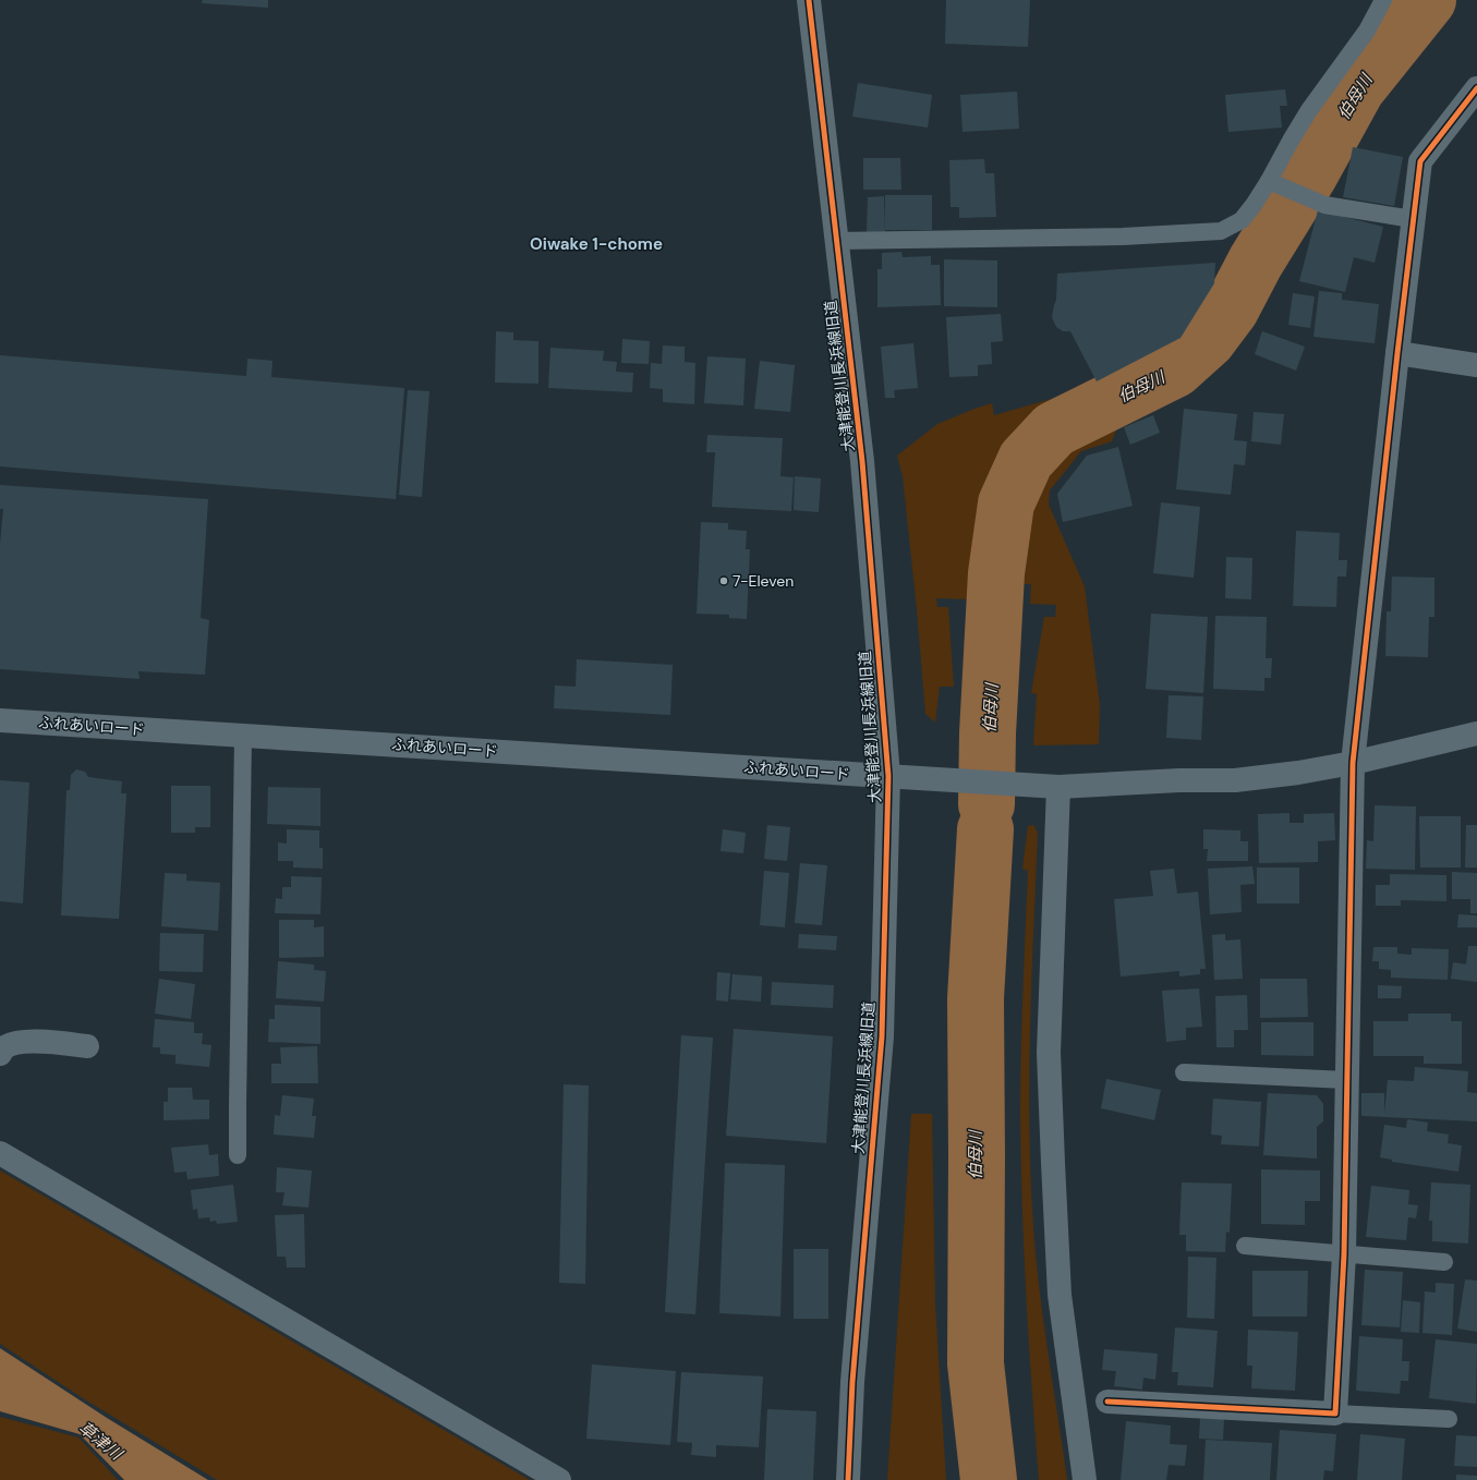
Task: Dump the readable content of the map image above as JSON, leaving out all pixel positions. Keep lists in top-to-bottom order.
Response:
{
  "streets": {
    "street": ["大津能登川長浜線旧道", "ふれあいロード"]
  },
  "crossings": [
    ["大津能登川長浜線旧道", "ふれあいロード"]
  ],
  "districts": ["Oiwake 1-chome"],
  "water": ["伯母川", "草津川"],
  "places": ["7-Eleven"]
}
